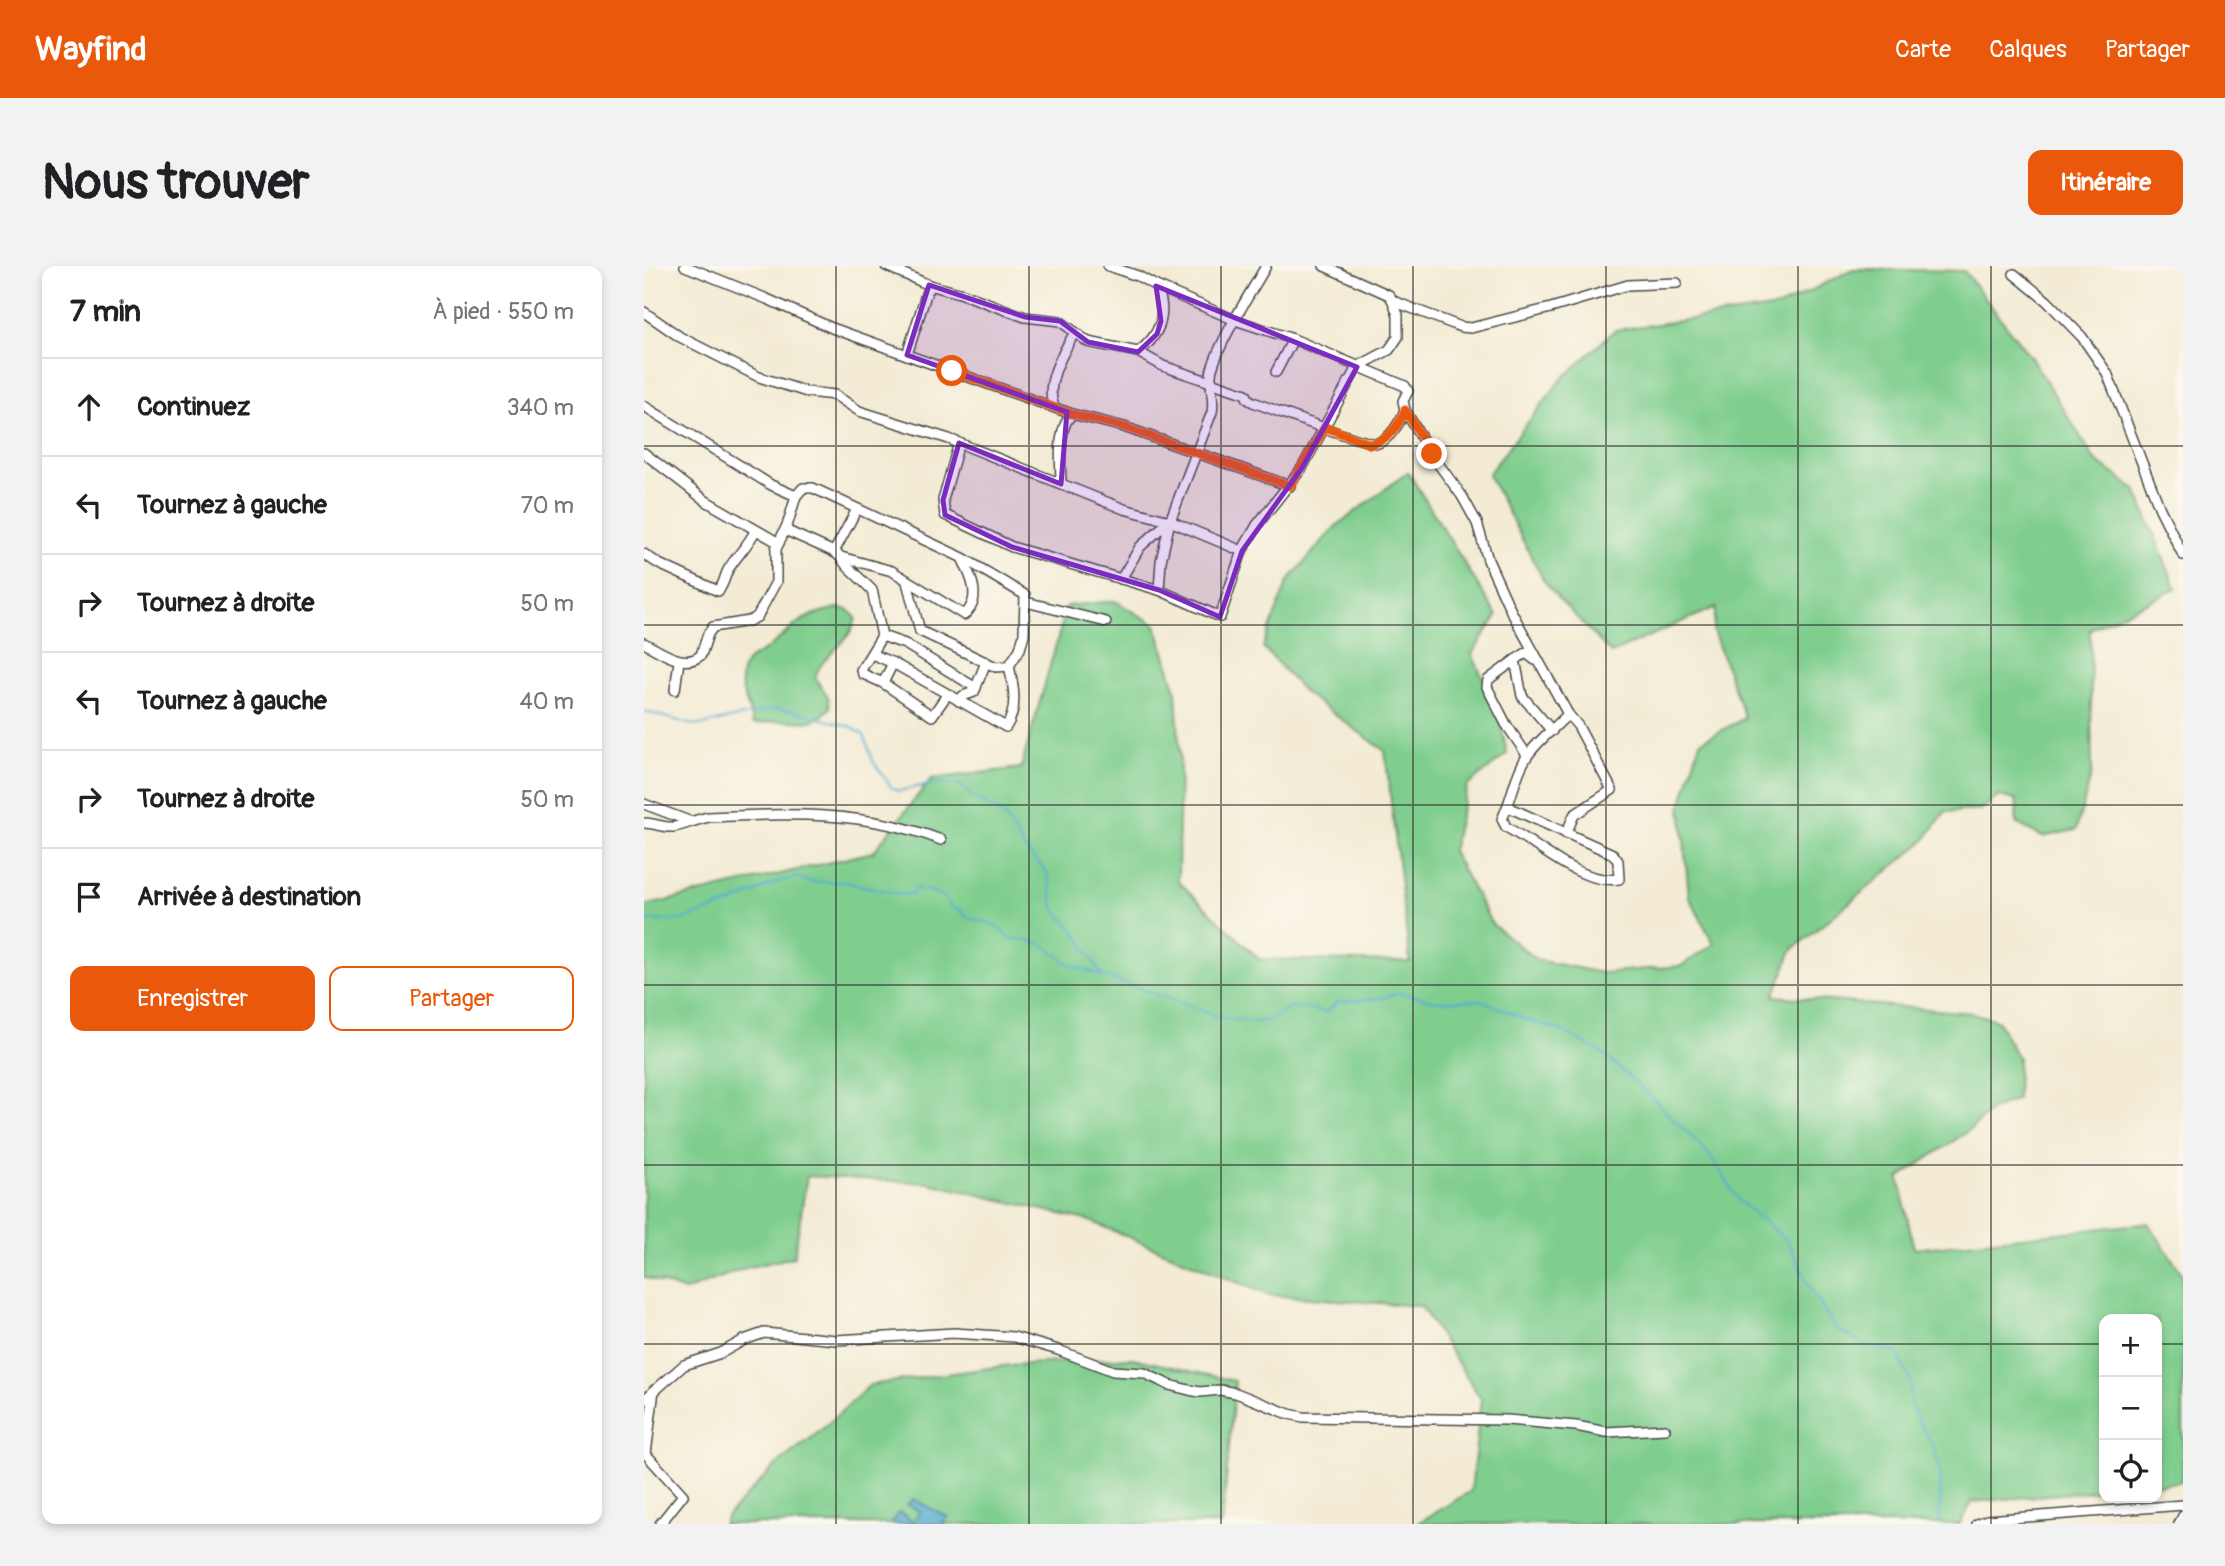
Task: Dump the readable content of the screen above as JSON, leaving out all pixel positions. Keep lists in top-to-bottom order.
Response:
{
  "page": {
    "header": "Wayfind",
    "nav": ["Carte", "Calques", "Partager"],
    "buttons": [
      "Itinéraire",
      ["Enregistrer", "Partager"]
    ],
    "title": "Nous trouver",
    "heading": ["7 min", "À pied · 550 m"],
    "list": [
      ["Continuez", "340 m"],
      ["Tournez à gauche", "70 m"],
      ["Tournez à droite", "50 m"],
      ["Tournez à gauche", "40 m"],
      ["Tournez à droite", "50 m"],
      "Arrivée à destination"
    ],
    "map_buttons": ["+", "−"]
  }
}
